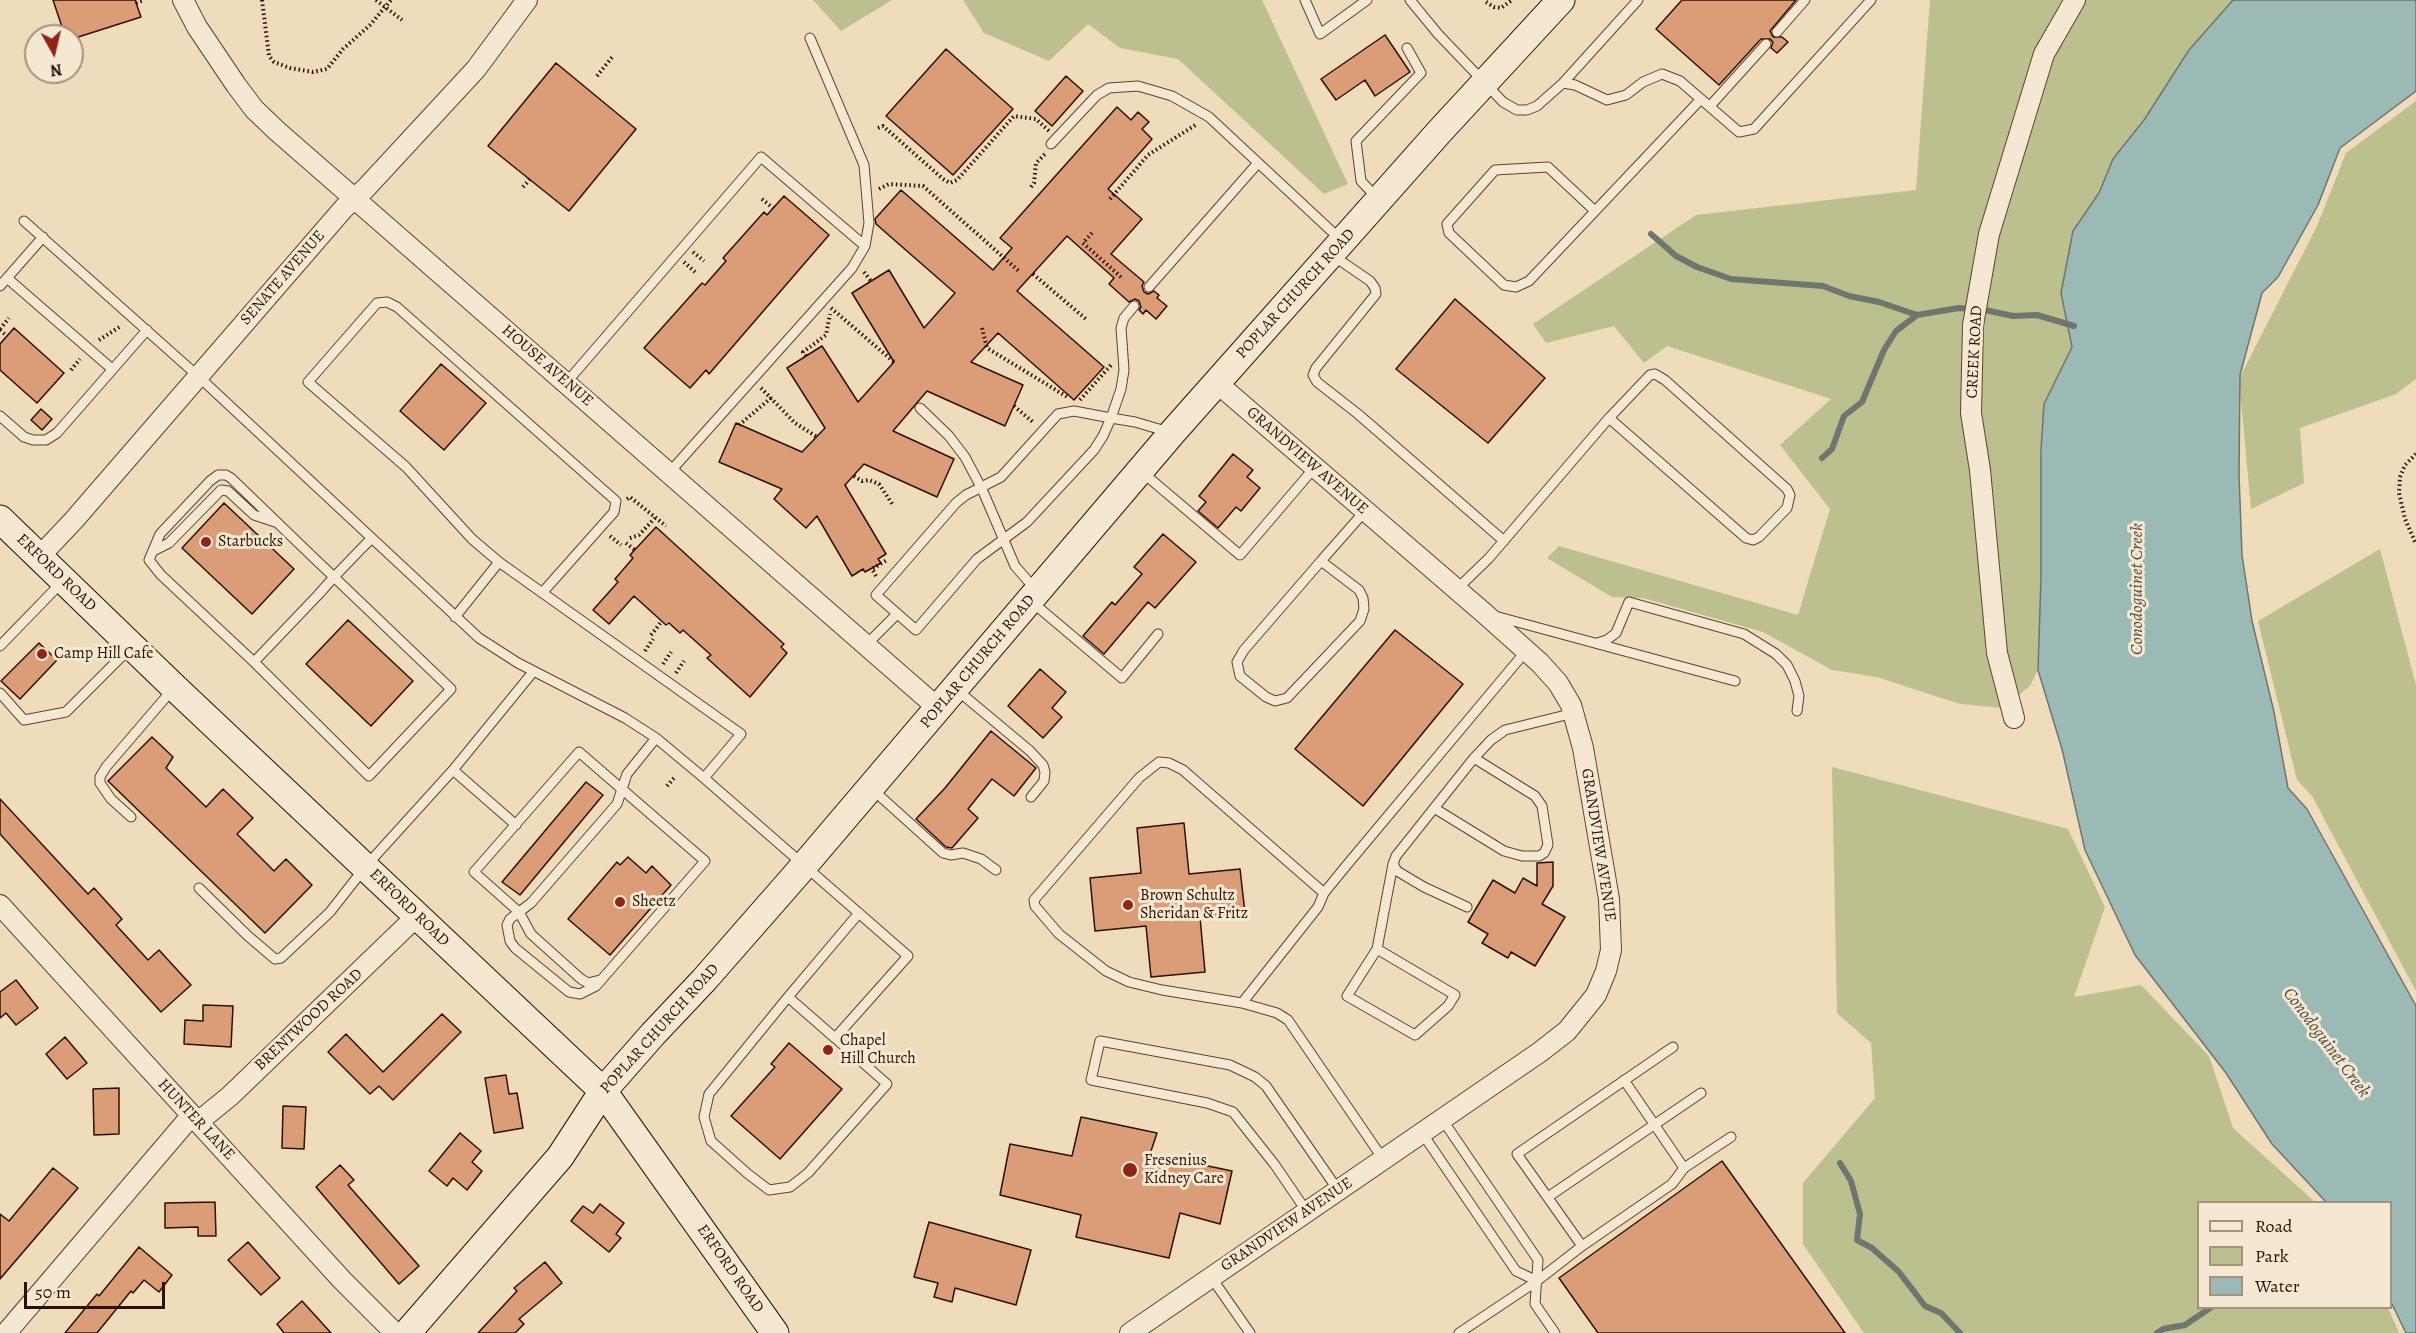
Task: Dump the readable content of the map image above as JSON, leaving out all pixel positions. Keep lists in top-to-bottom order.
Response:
{
  "streets": {
    "street": [
      "SENATE AVENUE",
      "POPLAR CHURCH ROAD",
      "CREEK ROAD",
      "HOUSE AVENUE",
      "GRANDVIEW AVENUE",
      "ERFORD ROAD",
      "BRENTWOOD ROAD",
      "HUNTER LANE"
    ]
  },
  "crossings": [
    ["SENATE AVENUE", "HOUSE AVENUE"],
    ["SENATE AVENUE", "ERFORD ROAD"],
    ["POPLAR CHURCH ROAD", "HOUSE AVENUE"],
    ["POPLAR CHURCH ROAD", "GRANDVIEW AVENUE"],
    ["POPLAR CHURCH ROAD", "ERFORD ROAD"],
    ["ERFORD ROAD", "BRENTWOOD ROAD"],
    ["BRENTWOOD ROAD", "HUNTER LANE"]
  ],
  "water": ["Conodoguinet Creek"],
  "places": [
    "Starbucks",
    "Camp Hill Cafe",
    "Sheetz",
    "Brown Schultz Sheridan & Fritz",
    "Chapel Hill Church",
    "Fresenius Kidney Care"
  ],
  "legend": ["Road", "Park", "Water"],
  "scale_bar": "50 m",
  "north": "bottom"
}
